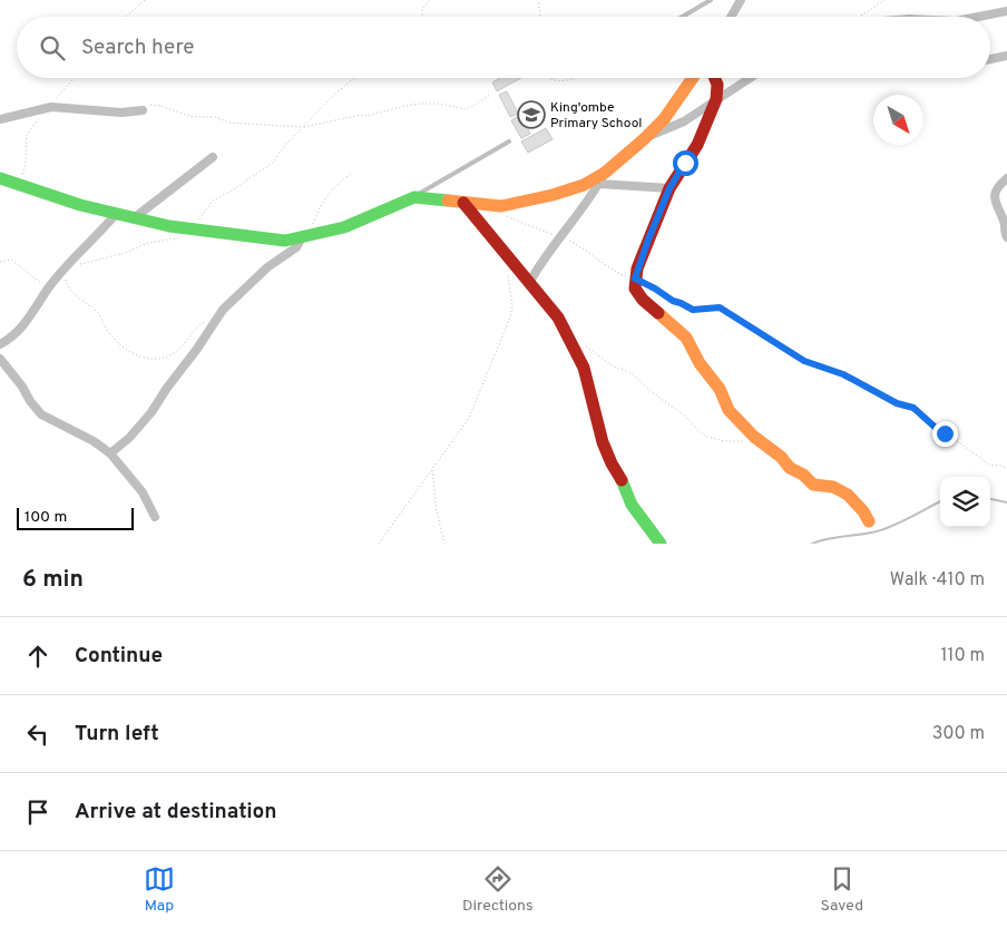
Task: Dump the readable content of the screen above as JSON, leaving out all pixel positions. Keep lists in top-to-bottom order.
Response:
{
  "places": {
    "school or university": ["King'ombe Primary School"]
  },
  "scale_bar": "100 m",
  "north": "bottom right",
  "page": {
    "search": "Search here",
    "scale": "100 m",
    "heading": ["6 min", "Walk · 410 m"],
    "list": [
      ["Continue", "110 m"],
      ["Turn left", "300 m"],
      "Arrive at destination"
    ],
    "nav": ["Map", "Directions", "Saved"]
  }
}
